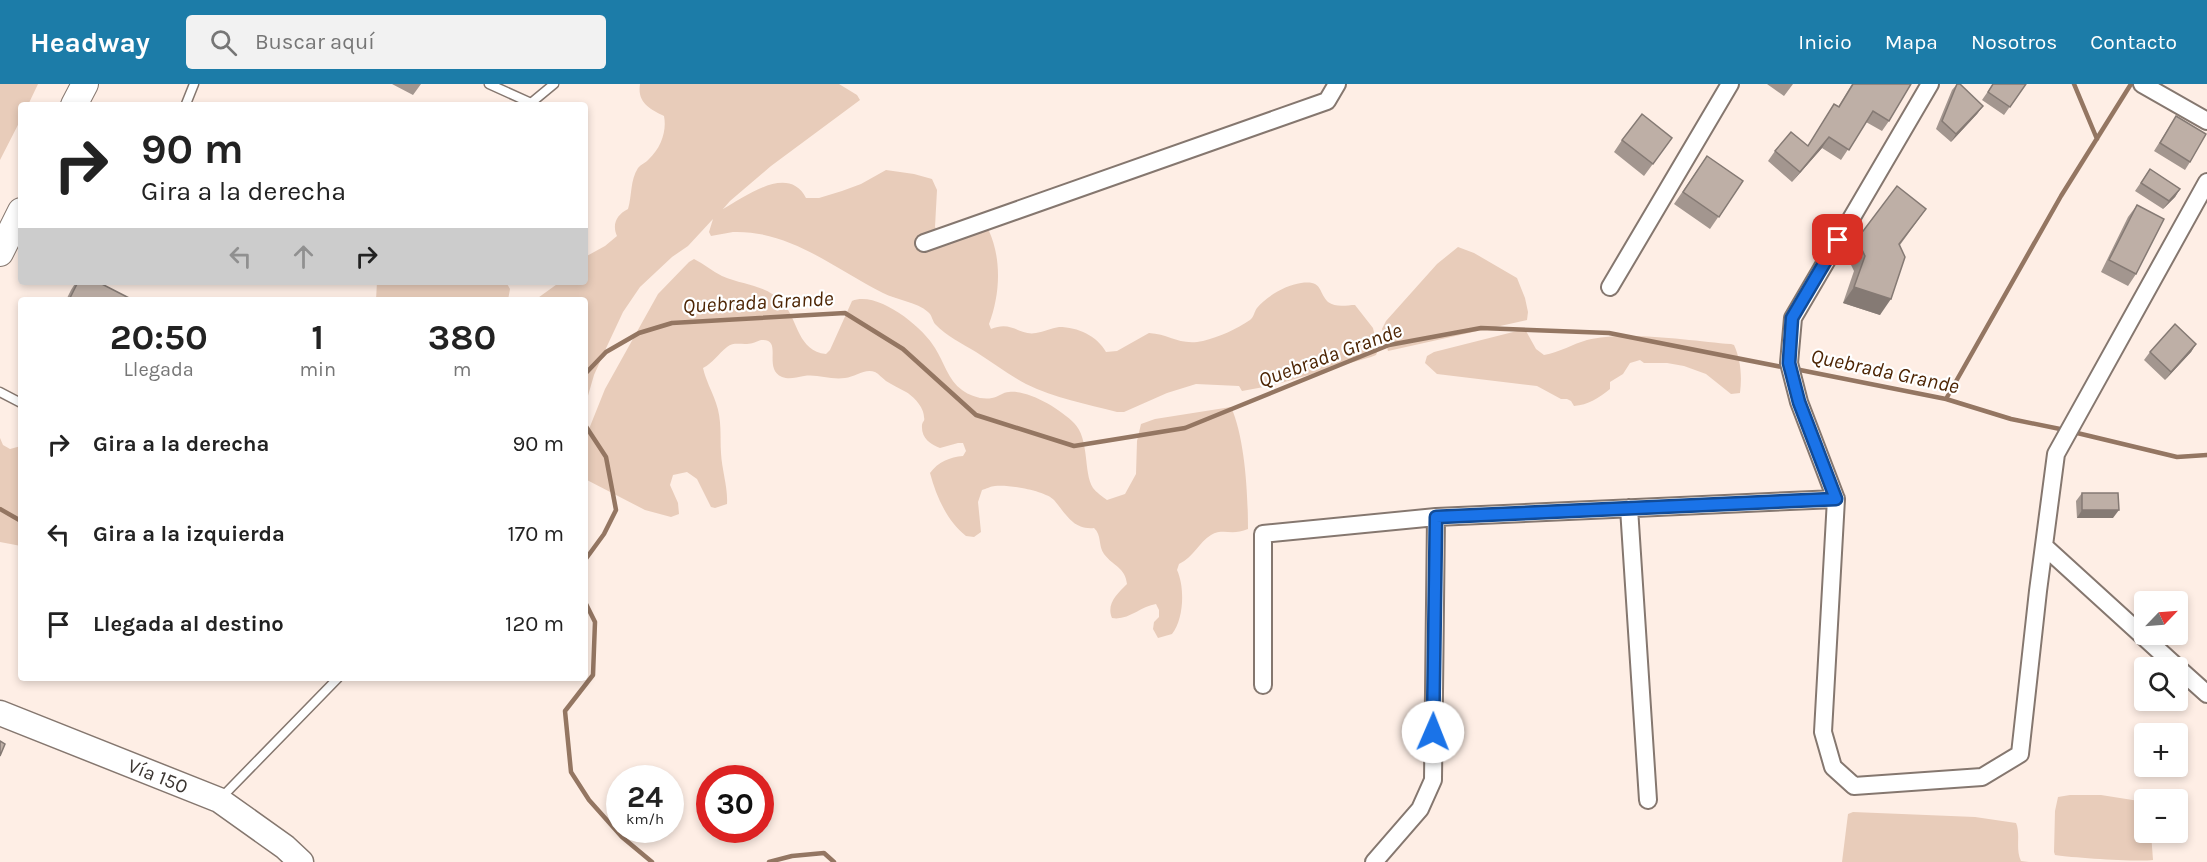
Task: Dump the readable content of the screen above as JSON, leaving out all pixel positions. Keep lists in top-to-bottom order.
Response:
{
  "streets": {
    "main road": ["Vía 150"]
  },
  "water": ["Quebrada Grande"],
  "north": "top right",
  "page": {
    "header": "Headway",
    "search": "Buscar aquí",
    "nav": [
      "Inicio",
      "Mapa",
      "Nosotros",
      "Contacto"
    ],
    "turn": ["90 m", "Gira a la derecha"],
    "eta": [
      "20:50",
      "Llegada",
      "1",
      "min",
      "380",
      "m"
    ],
    "list": [
      {
        "name": "Gira a la derecha",
        "value": "90 m"
      },
      {
        "name": "Gira a la izquierda",
        "value": "170 m"
      },
      {
        "name": "Llegada al destino",
        "value": "120 m"
      }
    ],
    "map_buttons": ["+", "−"],
    "speed": "24 km/h",
    "limit": "30"
  }
}
